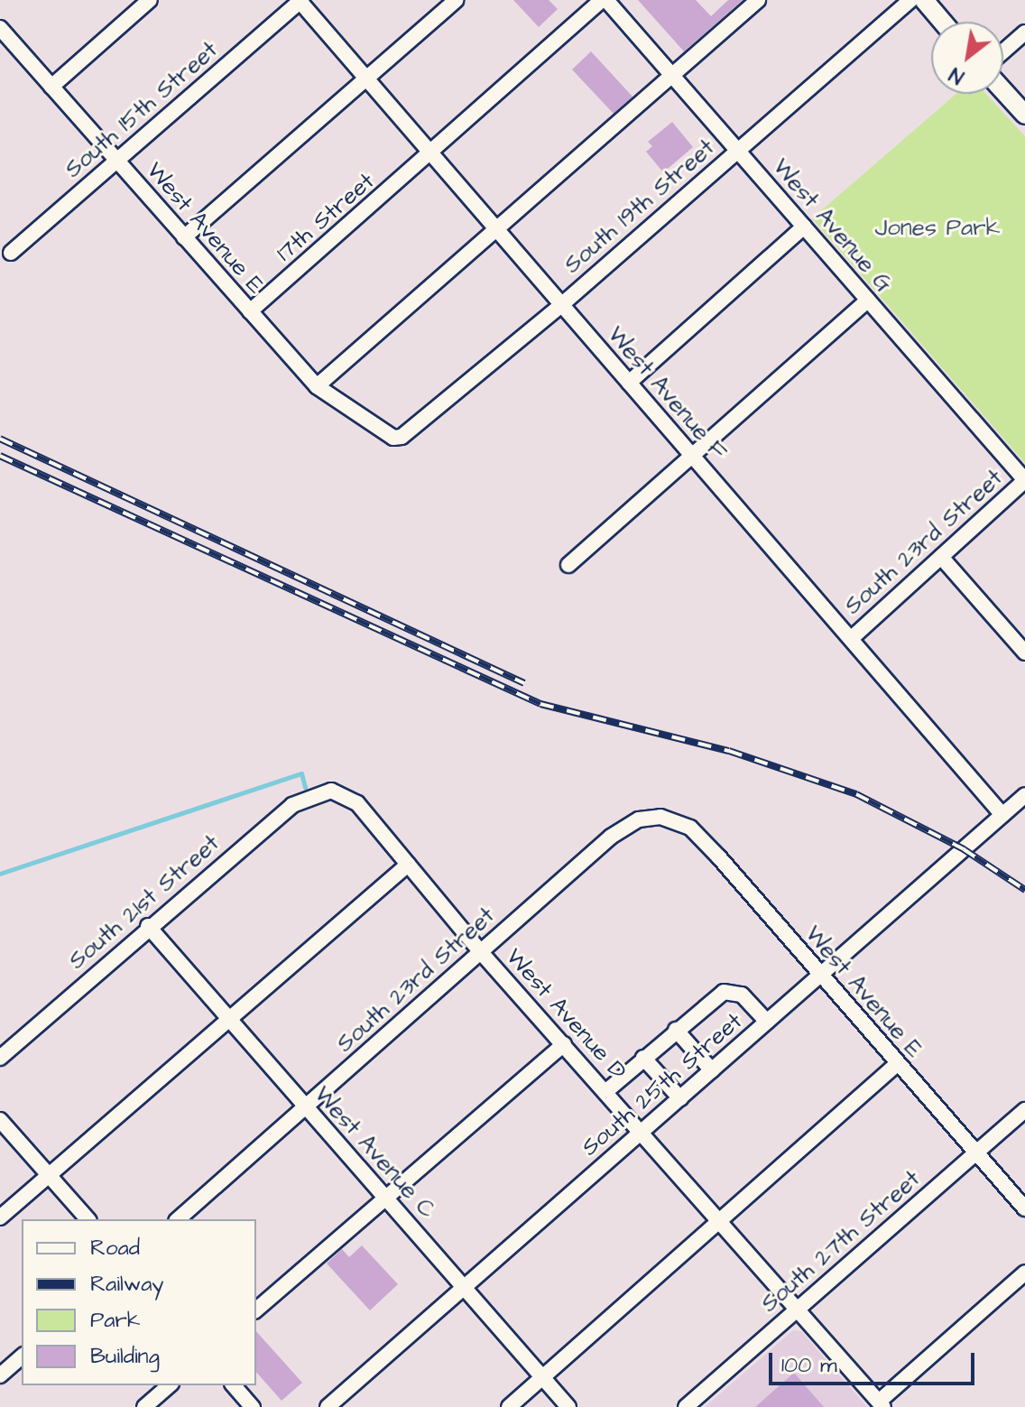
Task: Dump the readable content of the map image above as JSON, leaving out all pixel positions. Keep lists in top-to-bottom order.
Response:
{
  "streets": {
    "street": [
      "South 15th Street",
      "South 19th Street",
      "17th Street",
      "West Avenue G",
      "West Avenue E",
      "West Avenue F",
      "South 23rd Street",
      "South 21st Street",
      "West Avenue D",
      "South 25th Street",
      "West Avenue C",
      "South 27th Street"
    ]
  },
  "crossings": [
    ["South 15th Street", "West Avenue E"],
    ["South 15th Street", "West Avenue F"],
    ["South 19th Street", "West Avenue G"],
    ["South 19th Street", "West Avenue E"],
    ["South 19th Street", "West Avenue F"],
    ["17th Street", "West Avenue G"],
    ["17th Street", "West Avenue E"],
    ["17th Street", "West Avenue F"],
    ["West Avenue G", "South 23rd Street"],
    ["West Avenue E", "South 23rd Street"],
    ["West Avenue E", "South 25th Street"],
    ["West Avenue E", "South 27th Street"],
    ["West Avenue F", "South 23rd Street"],
    ["West Avenue F", "South 25th Street"],
    ["South 23rd Street", "West Avenue D"],
    ["South 23rd Street", "West Avenue C"],
    ["South 21st Street", "West Avenue D"],
    ["South 21st Street", "West Avenue C"],
    ["West Avenue D", "South 25th Street"],
    ["West Avenue D", "South 27th Street"],
    ["South 25th Street", "West Avenue C"]
  ],
  "parks": ["Jones Park"],
  "legend": [
    "Road",
    "Railway",
    "Park",
    "Building"
  ],
  "scale_bar": "100 m",
  "north": "bottom left"
}
